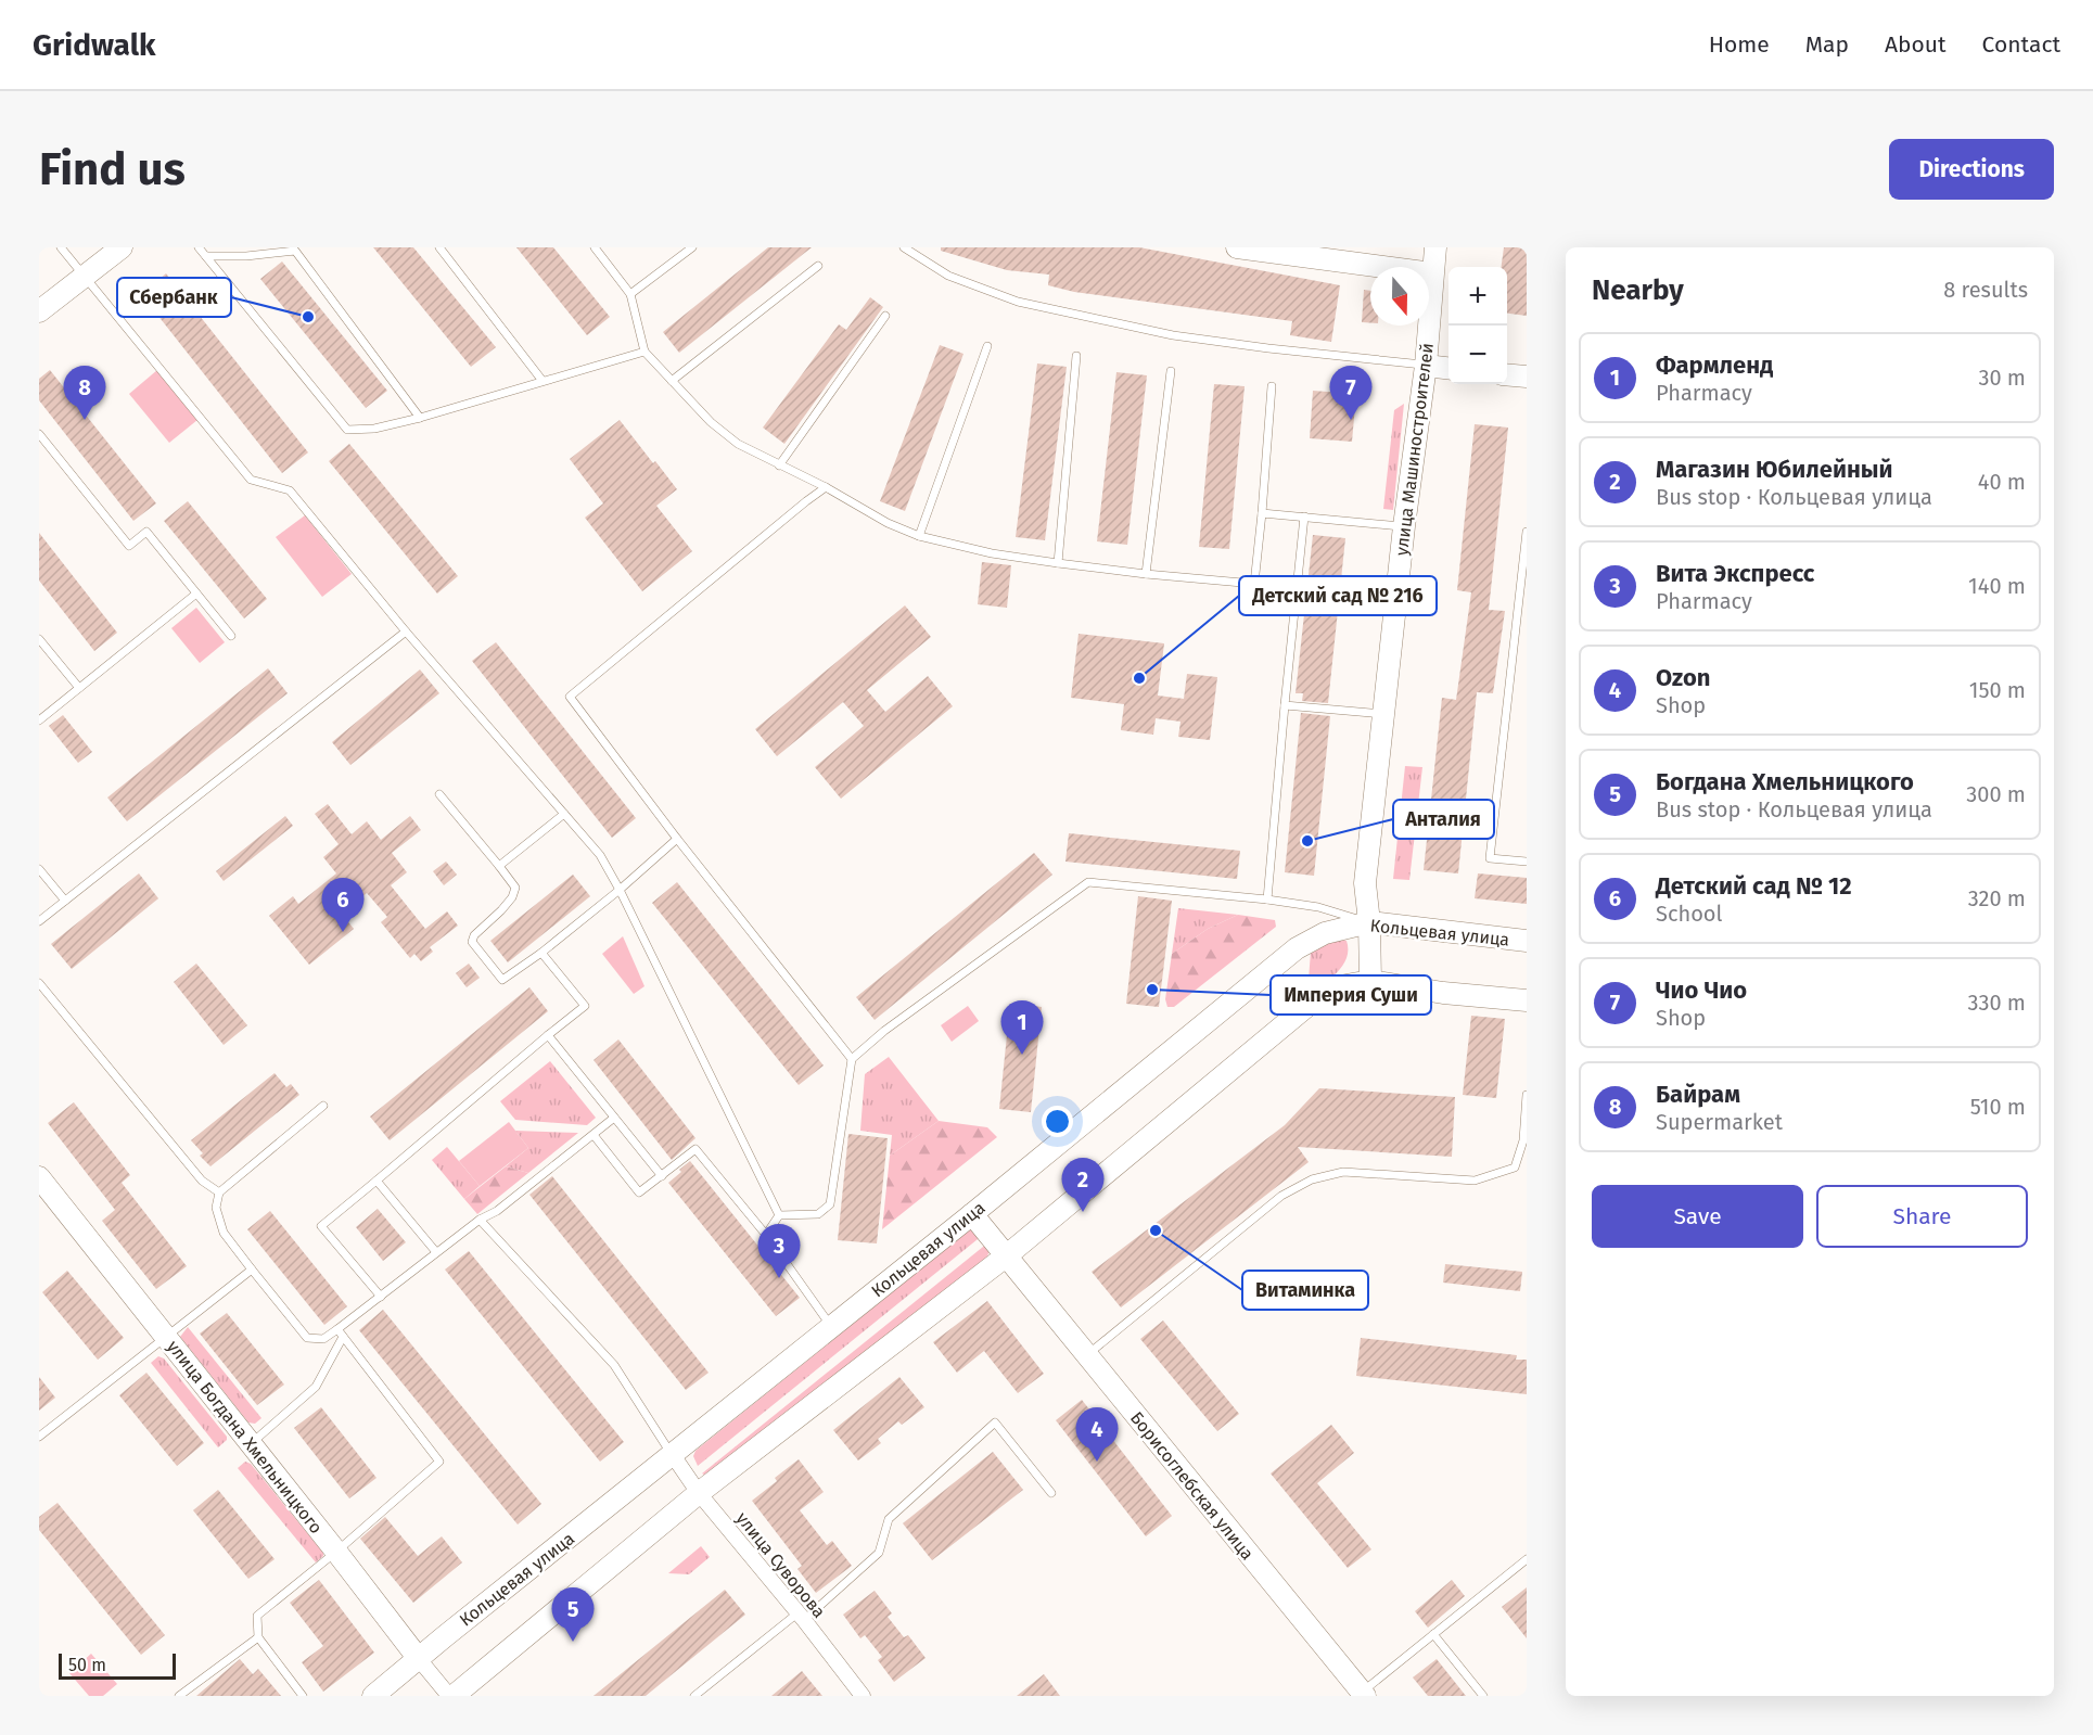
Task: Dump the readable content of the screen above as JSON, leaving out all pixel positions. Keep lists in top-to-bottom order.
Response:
{
  "streets": {
    "main road": [
      "улица Машиностроителей",
      "Кольцевая улица",
      "улица Богдана Хмельницкого",
      "Борисоглебская улица"
    ],
    "street": ["улица Суворова"]
  },
  "crossings": [
    ["улица Машиностроителей", "Кольцевая улица"],
    ["Кольцевая улица", "улица Богдана Хмельницкого"],
    ["Кольцевая улица", "Борисоглебская улица"],
    ["Кольцевая улица", "улица Суворова"]
  ],
  "places": [
    "Сбербанк",
    "Детский сад № 216",
    "Анталия",
    "Империя Суши",
    "Витаминка"
  ],
  "scale_bar": "50 m",
  "north": "bottom",
  "page": {
    "header": "Gridwalk",
    "nav": [
      "Home",
      "Map",
      "About",
      "Contact"
    ],
    "buttons": [
      "Directions",
      ["Save", "Share"]
    ],
    "title": "Find us",
    "heading": ["Nearby", "8 results"],
    "map_buttons": ["+", "−"],
    "list": [
      {
        "mark": "1",
        "name": "Фармленд",
        "note": "Pharmacy",
        "value": "30 m"
      },
      {
        "mark": "2",
        "name": "Магазин Юбилейный",
        "note": "Bus stop · Кольцевая улица",
        "value": "40 m"
      },
      {
        "mark": "3",
        "name": "Вита Экспресс",
        "note": "Pharmacy",
        "value": "140 m"
      },
      {
        "mark": "4",
        "name": "Ozon",
        "note": "Shop",
        "value": "150 m"
      },
      {
        "mark": "5",
        "name": "Богдана Хмельницкого",
        "note": "Bus stop · Кольцевая улица",
        "value": "300 m"
      },
      {
        "mark": "6",
        "name": "Детский сад № 12",
        "note": "School",
        "value": "320 m"
      },
      {
        "mark": "7",
        "name": "Чио Чио",
        "note": "Shop",
        "value": "330 m"
      },
      {
        "mark": "8",
        "name": "Байрам",
        "note": "Supermarket",
        "value": "510 m"
      }
    ],
    "pins": [
      "7",
      "8",
      "6",
      "1",
      "2",
      "3",
      "4",
      "5"
    ],
    "scale": "50 m"
  }
}
